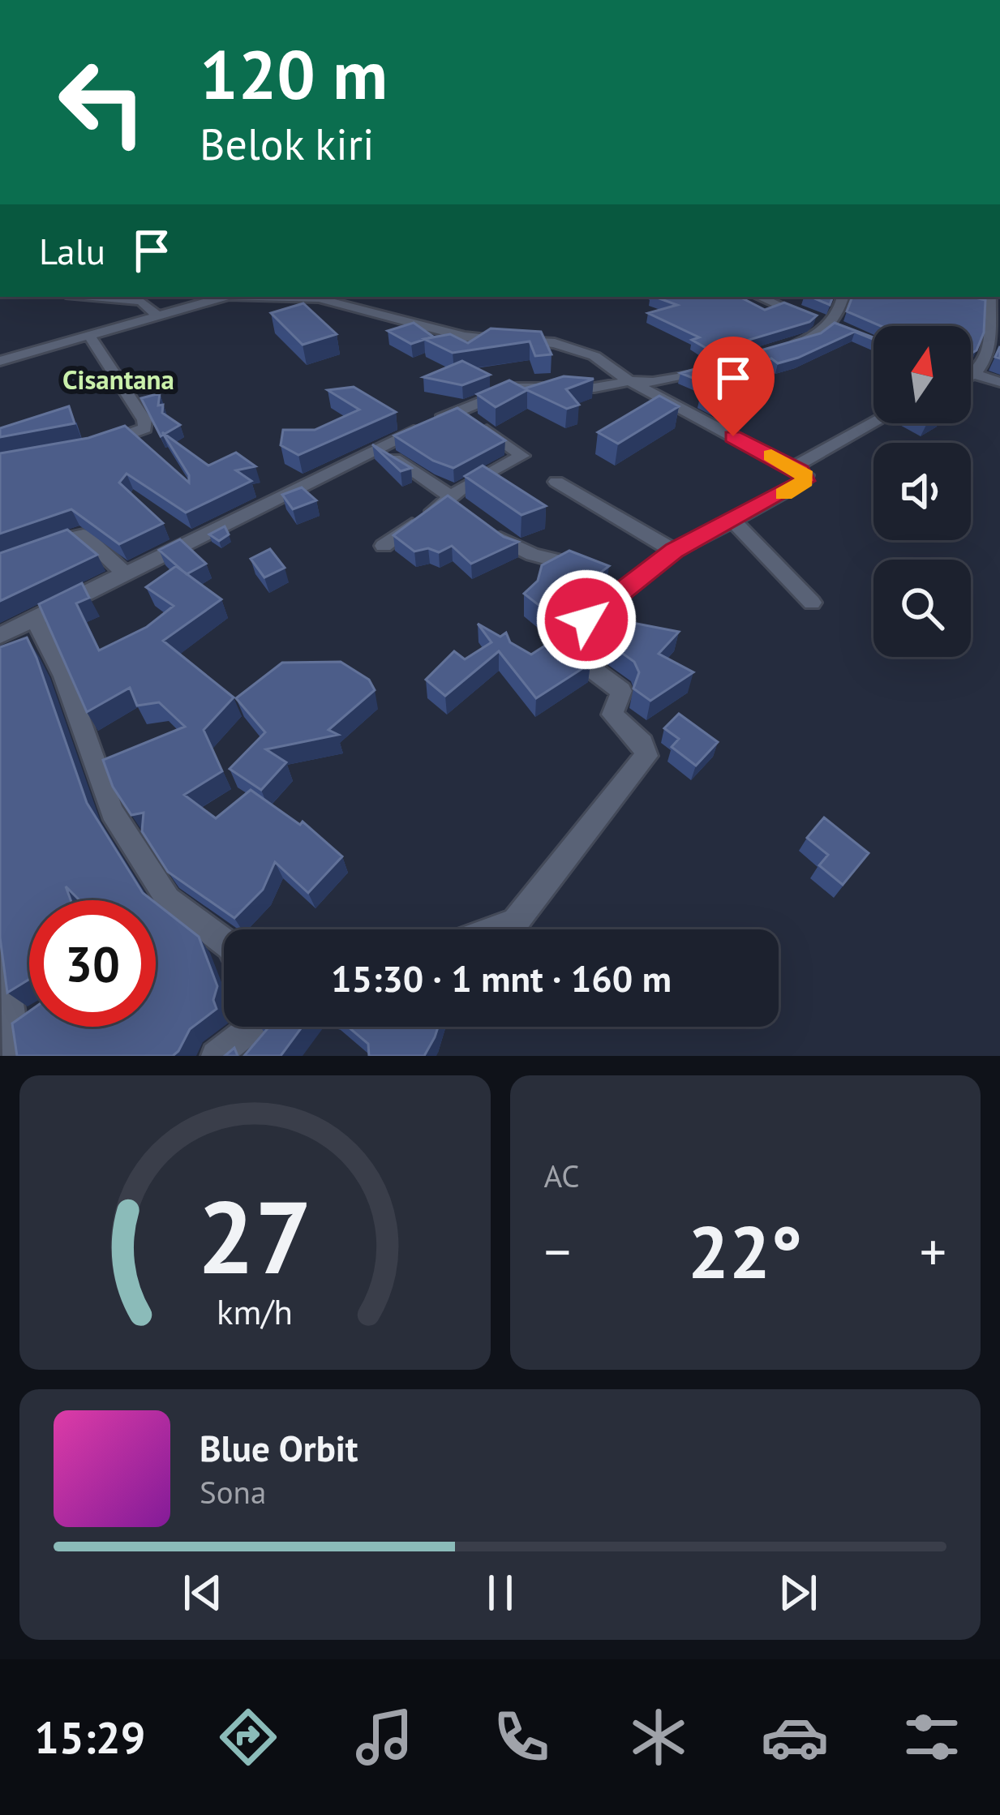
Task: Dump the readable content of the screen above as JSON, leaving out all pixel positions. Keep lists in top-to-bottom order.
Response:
{
  "districts": ["Cisantana"],
  "north": "top",
  "page": {
    "turn": ["120 m", "Belok kiri"],
    "then": "Lalu",
    "limit": "30",
    "trip": "15:30 · 1 mnt · 160 m",
    "tile": "AC",
    "heat": ["−", "22°", "+"],
    "song": ["Blue Orbit", "Sona"],
    "tabs": "15:29",
    "gauge": ["27", "km/h"]
  }
}
